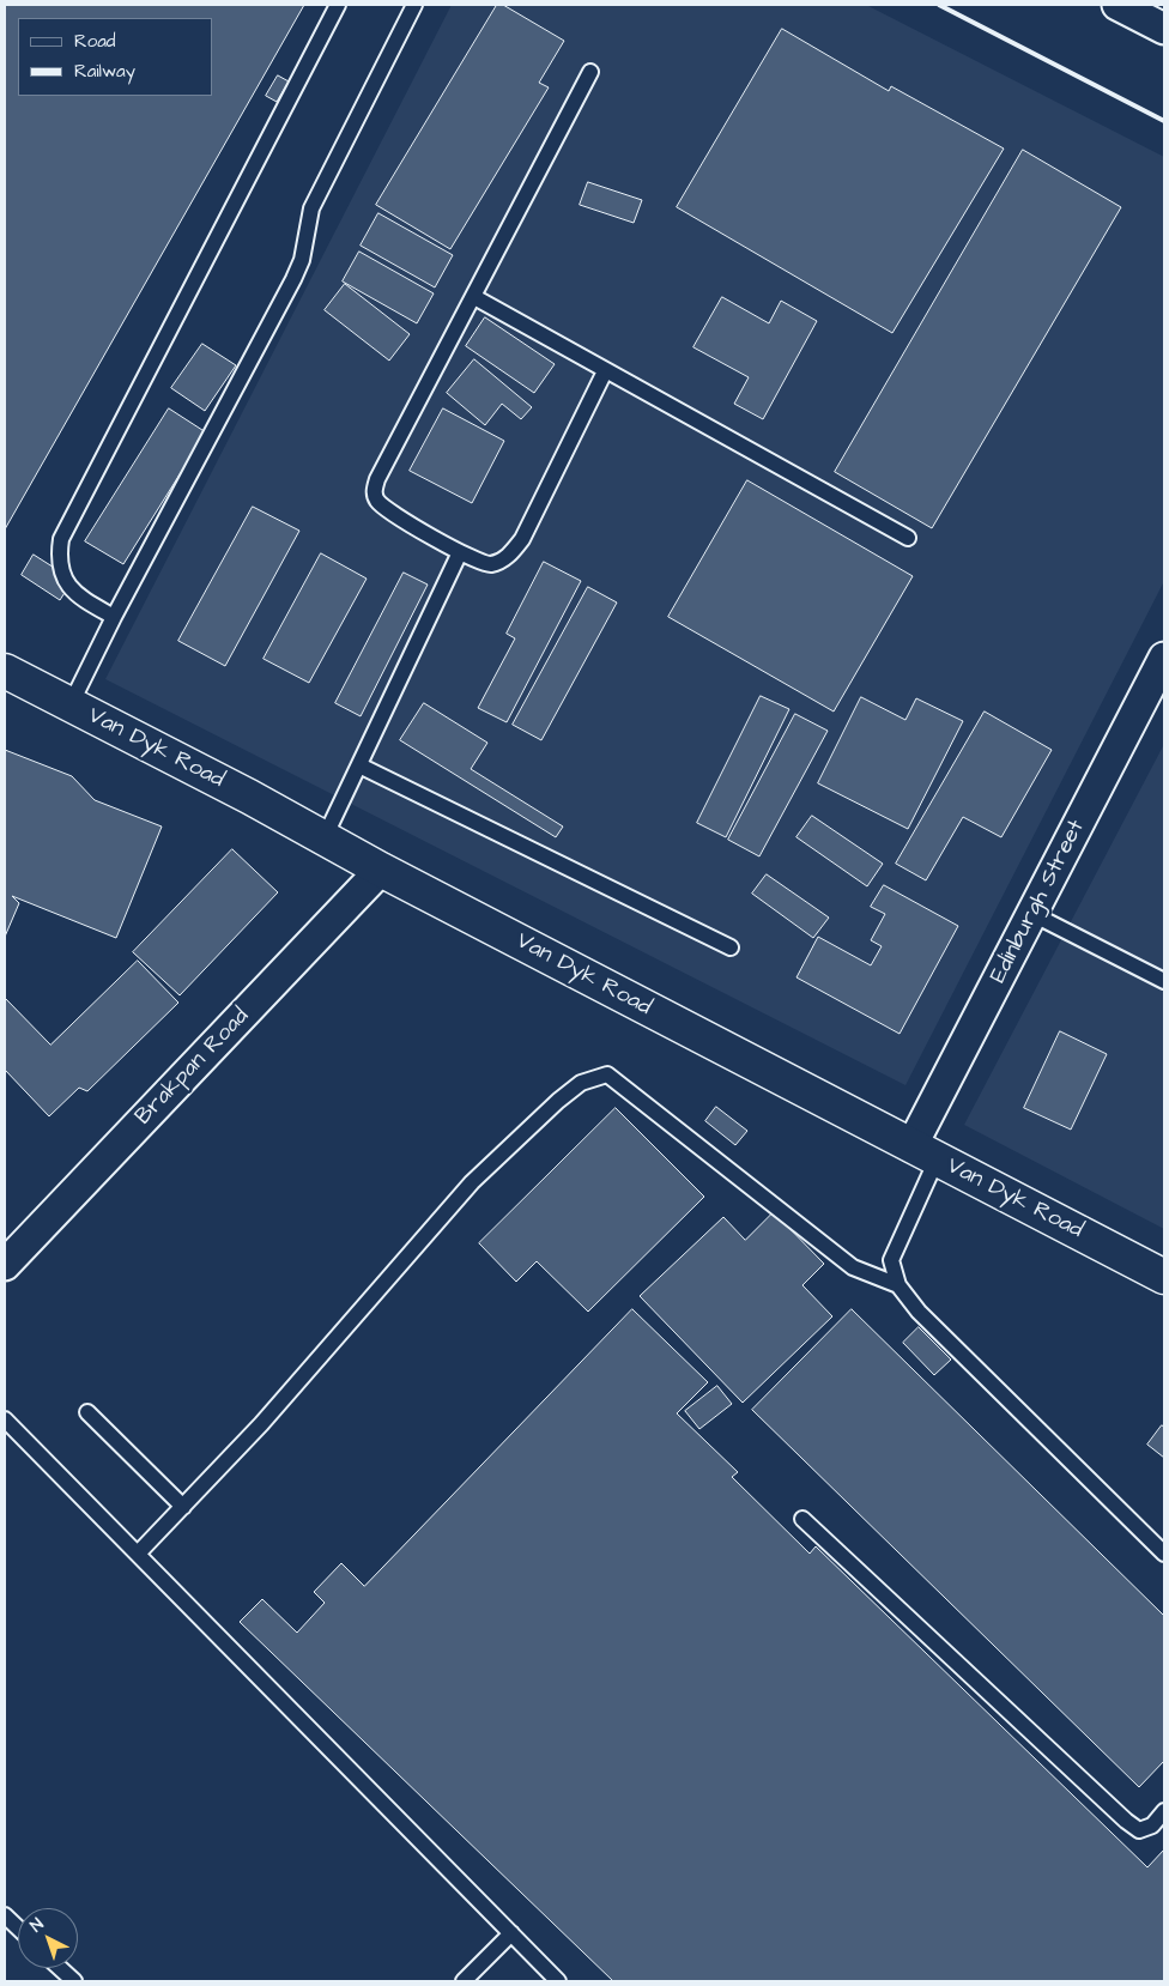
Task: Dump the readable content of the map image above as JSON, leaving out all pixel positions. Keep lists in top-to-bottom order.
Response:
{
  "streets": {
    "main road": ["Van Dyk Road"],
    "street": ["Edinburgh Street", "Brakpan Road"]
  },
  "crossings": [
    ["Van Dyk Road", "Edinburgh Street"],
    ["Van Dyk Road", "Brakpan Road"]
  ],
  "legend": ["Road", "Railway"],
  "north": "top left"
}
